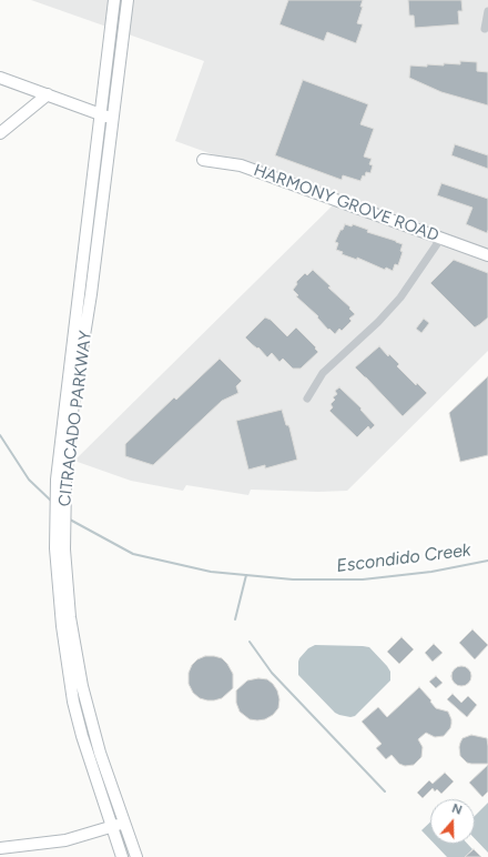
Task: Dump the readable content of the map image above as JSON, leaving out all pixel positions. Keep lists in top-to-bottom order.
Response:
{
  "streets": {
    "main road": ["HARMONY GROVE ROAD", "CITRACADO PARKWAY"]
  },
  "water": ["Escondido Creek"],
  "north": "top"
}
